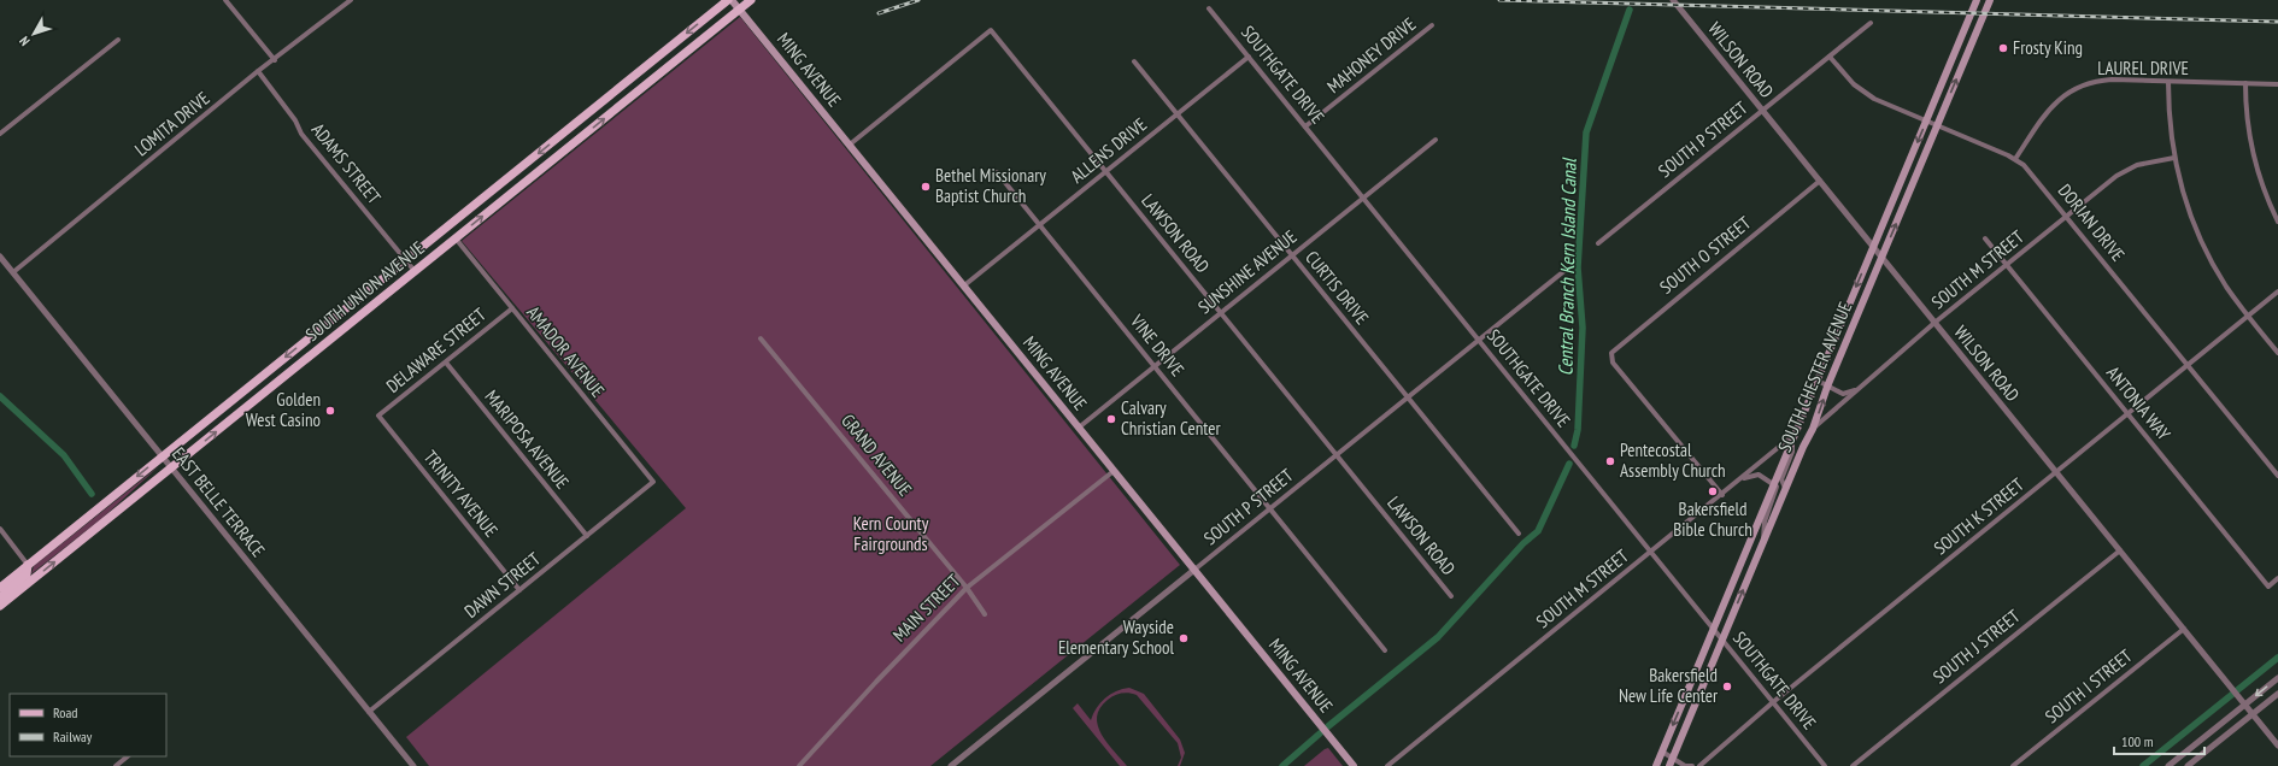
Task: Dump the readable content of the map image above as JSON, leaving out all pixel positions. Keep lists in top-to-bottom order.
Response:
{
  "streets": {
    "main road": ["MING AVENUE", "SOUTH UNION AVENUE", "SOUTH CHESTER AVENUE"],
    "street": [
      "MAHONEY DRIVE",
      "WILSON ROAD",
      "LAUREL DRIVE",
      "SOUTHGATE DRIVE",
      "LOMITA DRIVE",
      "SOUTH P STREET",
      "ALLENS DRIVE",
      "ADAMS STREET",
      "DORIAN DRIVE",
      "LAWSON ROAD",
      "SOUTH O STREET",
      "SOUTH M STREET",
      "SUNSHINE AVENUE",
      "CURTIS DRIVE",
      "VINE DRIVE",
      "DELAWARE STREET",
      "AMADOR AVENUE",
      "ANTONIA WAY",
      "MARIPOSA AVENUE",
      "GRAND AVENUE",
      "TRINITY AVENUE",
      "EAST BELLE TERRACE",
      "SOUTH K STREET",
      "DAWN STREET",
      "MAIN STREET",
      "SOUTH J STREET",
      "SOUTH I STREET"
    ]
  },
  "crossings": [
    ["MAHONEY DRIVE", "SOUTHGATE DRIVE"],
    ["WILSON ROAD", "SOUTH P STREET"],
    ["WILSON ROAD", "SOUTH O STREET"],
    ["WILSON ROAD", "SOUTH M STREET"],
    ["WILSON ROAD", "SOUTH CHESTER AVENUE"],
    ["WILSON ROAD", "SOUTH K STREET"],
    ["WILSON ROAD", "SOUTH J STREET"],
    ["WILSON ROAD", "SOUTH I STREET"],
    ["LAUREL DRIVE", "DORIAN DRIVE"],
    ["MING AVENUE", "SOUTH P STREET"],
    ["MING AVENUE", "ALLENS DRIVE"],
    ["MING AVENUE", "LAWSON ROAD"],
    ["MING AVENUE", "SUNSHINE AVENUE"],
    ["MING AVENUE", "SOUTH UNION AVENUE"],
    ["MING AVENUE", "MAIN STREET"],
    ["SOUTHGATE DRIVE", "SOUTH P STREET"],
    ["SOUTHGATE DRIVE", "ALLENS DRIVE"],
    ["SOUTHGATE DRIVE", "SOUTH M STREET"],
    ["SOUTHGATE DRIVE", "SUNSHINE AVENUE"],
    ["SOUTHGATE DRIVE", "SOUTH CHESTER AVENUE"],
    ["SOUTHGATE DRIVE", "SOUTH K STREET"],
    ["LOMITA DRIVE", "ADAMS STREET"],
    ["LOMITA DRIVE", "EAST BELLE TERRACE"],
    ["SOUTH P STREET", "DORIAN DRIVE"],
    ["SOUTH P STREET", "LAWSON ROAD"],
    ["SOUTH P STREET", "CURTIS DRIVE"],
    ["SOUTH P STREET", "VINE DRIVE"],
    ["ALLENS DRIVE", "LAWSON ROAD"],
    ["ALLENS DRIVE", "CURTIS DRIVE"],
    ["ALLENS DRIVE", "VINE DRIVE"],
    ["ADAMS STREET", "SOUTH UNION AVENUE"],
    ["DORIAN DRIVE", "SOUTH M STREET"],
    ["DORIAN DRIVE", "SOUTH CHESTER AVENUE"],
    ["DORIAN DRIVE", "SOUTH K STREET"],
    ["LAWSON ROAD", "SUNSHINE AVENUE"],
    ["SOUTH O STREET", "SOUTH M STREET"],
    ["SOUTH M STREET", "SOUTH CHESTER AVENUE"],
    ["SOUTH M STREET", "ANTONIA WAY"],
    ["SUNSHINE AVENUE", "CURTIS DRIVE"],
    ["SUNSHINE AVENUE", "VINE DRIVE"],
    ["SOUTH UNION AVENUE", "AMADOR AVENUE"],
    ["SOUTH UNION AVENUE", "EAST BELLE TERRACE"],
    ["DELAWARE STREET", "AMADOR AVENUE"],
    ["DELAWARE STREET", "MARIPOSA AVENUE"],
    ["DELAWARE STREET", "TRINITY AVENUE"],
    ["AMADOR AVENUE", "DAWN STREET"],
    ["ANTONIA WAY", "SOUTH K STREET"],
    ["MARIPOSA AVENUE", "DAWN STREET"],
    ["GRAND AVENUE", "MAIN STREET"],
    ["TRINITY AVENUE", "DAWN STREET"],
    ["EAST BELLE TERRACE", "DAWN STREET"]
  ],
  "water": ["Central Branch Kern Island Canal"],
  "parks": ["Kern County Fairgrounds"],
  "places": [
    "Frosty King",
    "Bethel Missionary Baptist Church",
    "Golden West Casino",
    "Calvary Christian Center",
    "Pentecostal Assembly Church",
    "Bakersfield Bible Church",
    "Wayside Elementary School",
    "Bakersfield New Life Center"
  ],
  "legend": ["Road", "Railway"],
  "scale_bar": "100 m",
  "north": "bottom left"
}
